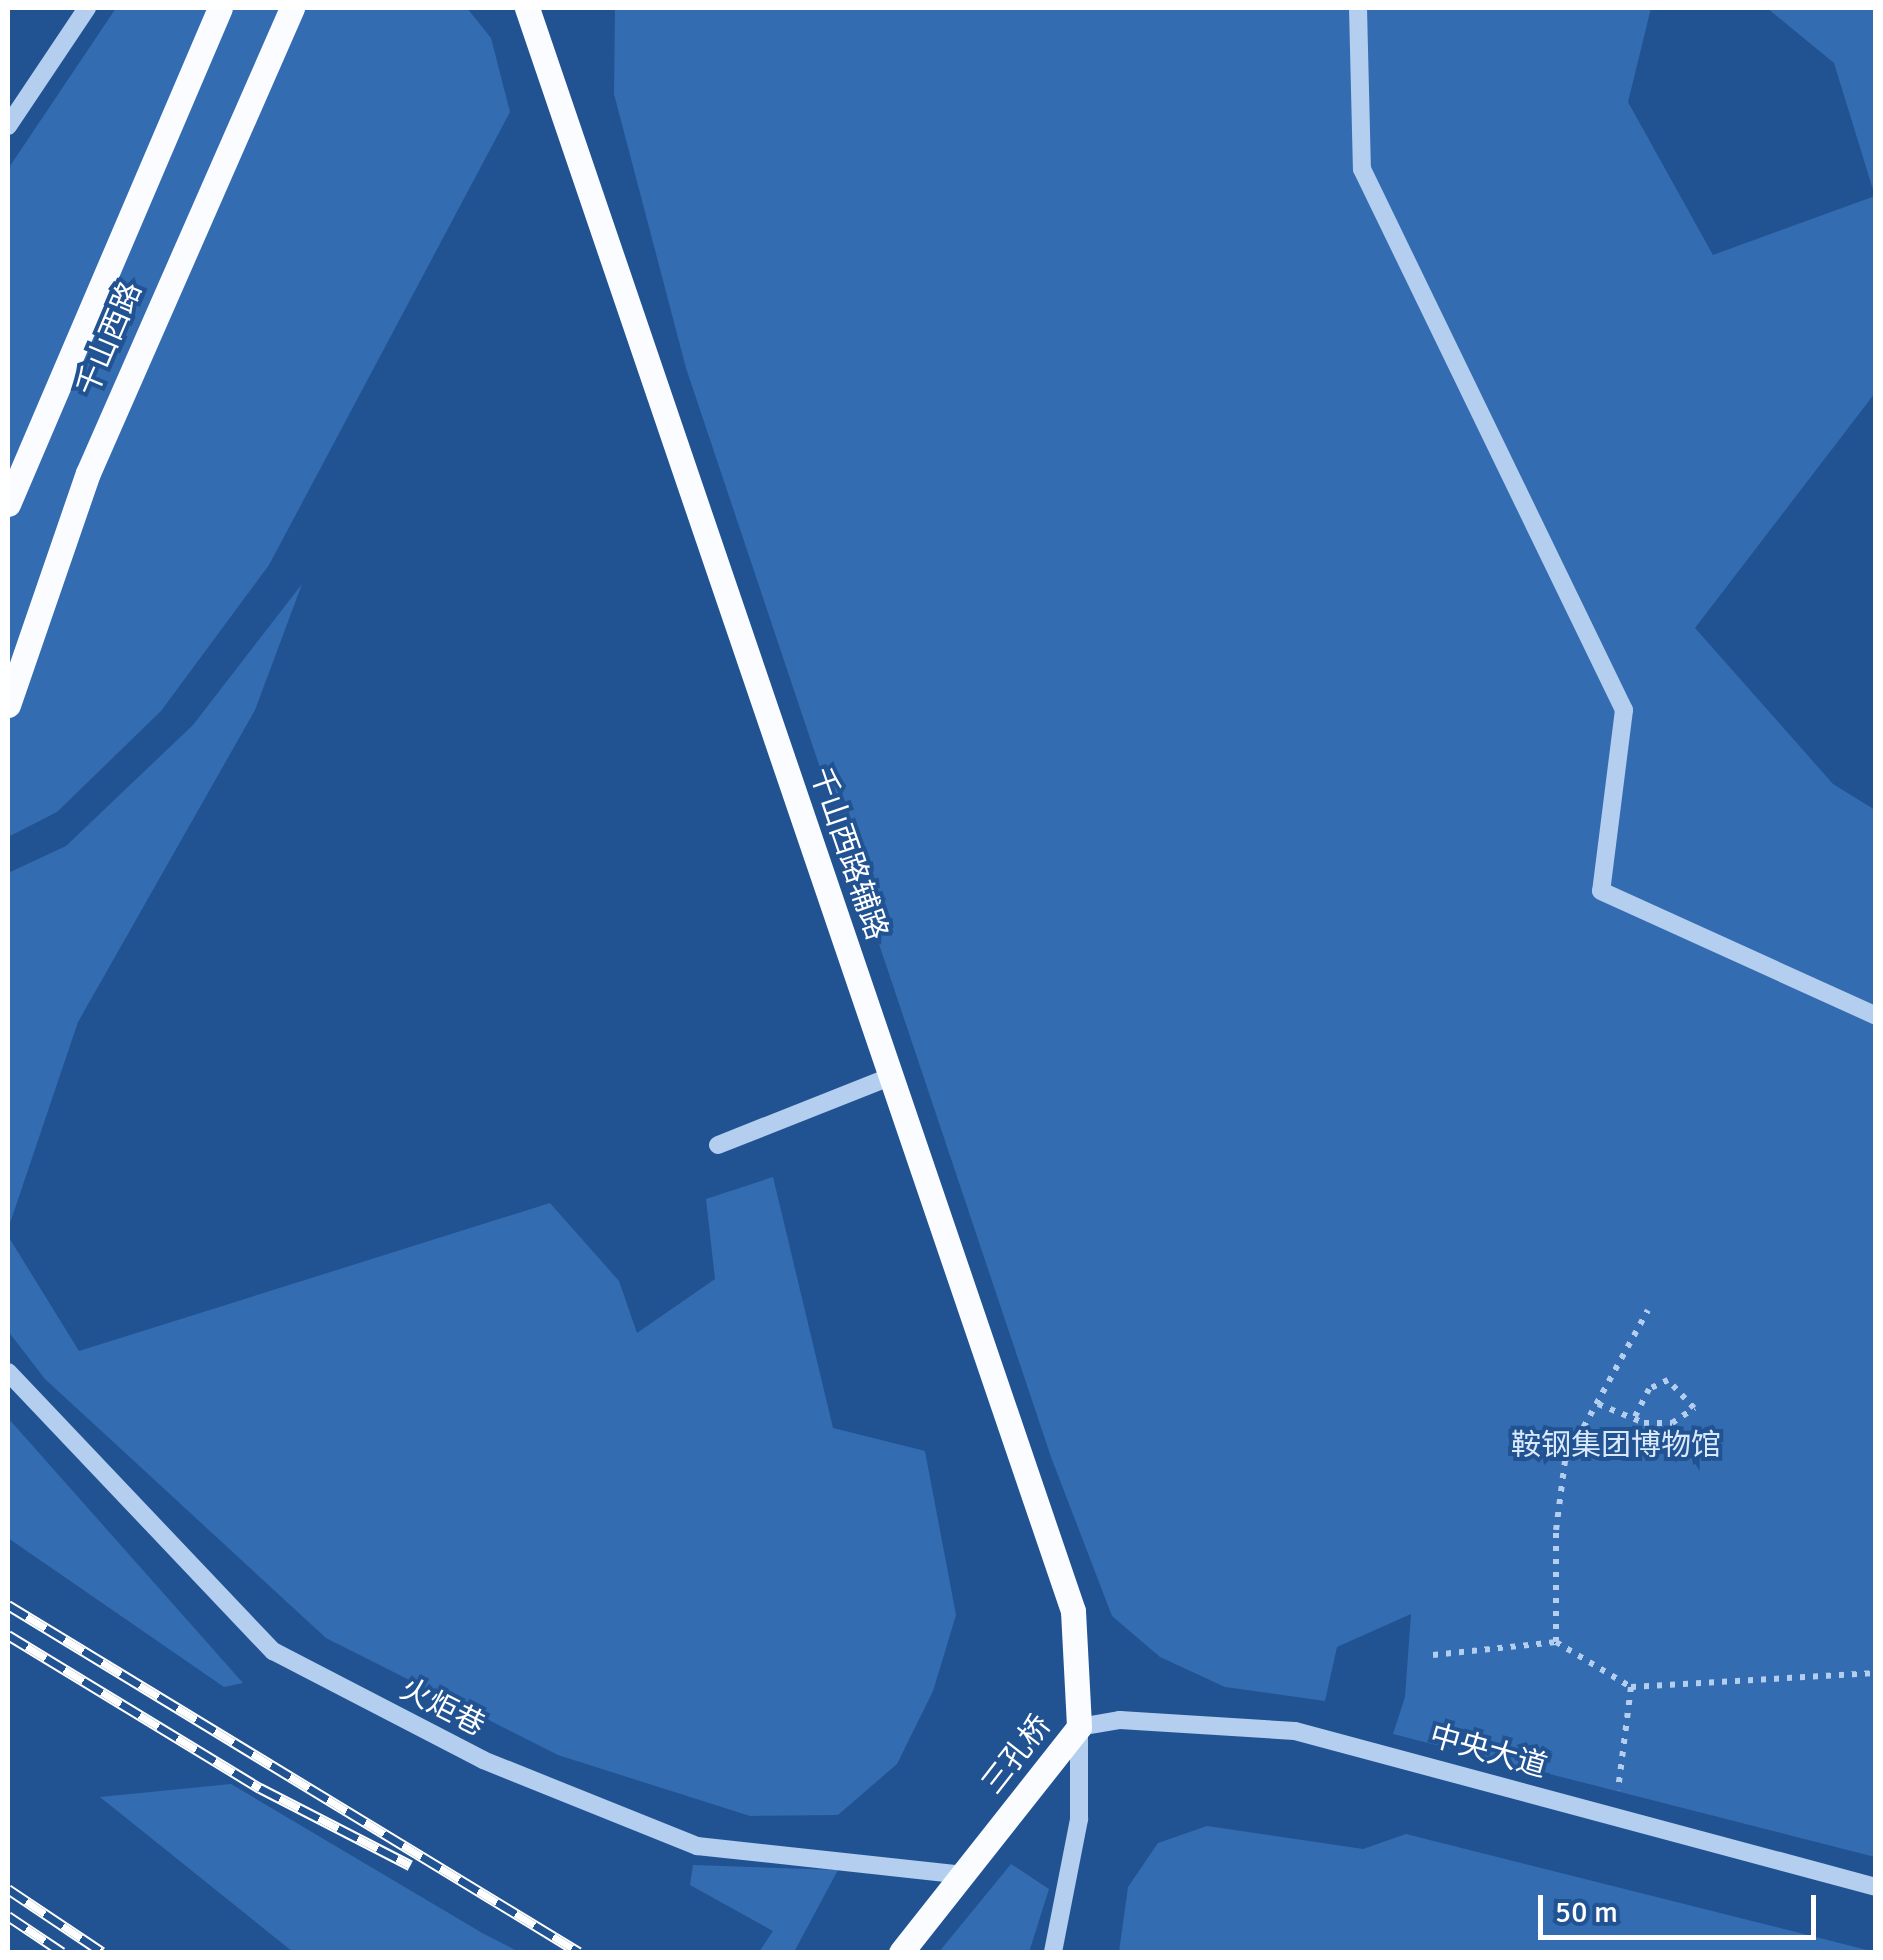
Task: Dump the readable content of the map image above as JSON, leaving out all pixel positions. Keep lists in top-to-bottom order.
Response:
{
  "streets": {
    "main road": ["千山西路", "千山西路辅路", "三孔桥"],
    "street": ["火炬巷", "中央大道"]
  },
  "crossings": [
    ["千山西路辅路", "中央大道"],
    ["千山西路辅路", "三孔桥"],
    ["火炬巷", "三孔桥"],
    ["中央大道", "三孔桥"]
  ],
  "parks": ["鞍钢集团博物馆"],
  "scale_bar": "50 m"
}
